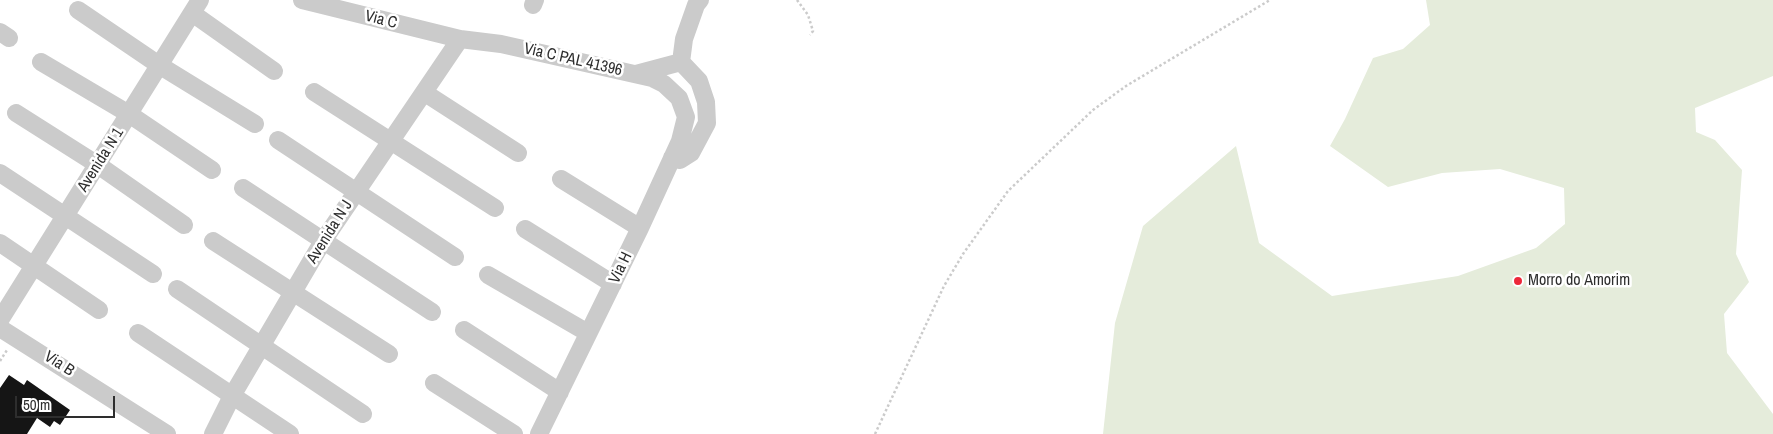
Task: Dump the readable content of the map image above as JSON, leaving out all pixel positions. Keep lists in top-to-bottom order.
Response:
{
  "streets": {
    "street": [
      "Via C",
      "Via C PAL 41396",
      "Avenida N 1",
      "Avenida N J",
      "Via H",
      "Via B"
    ]
  },
  "crossings": [
    ["Via C", "Via C PAL 41396"],
    ["Via C", "Avenida N J"],
    ["Via C PAL 41396", "Avenida N J"],
    ["Via C PAL 41396", "Via H"]
  ],
  "places": ["Morro do Amorim"],
  "scale_bar": "50 m"
}
